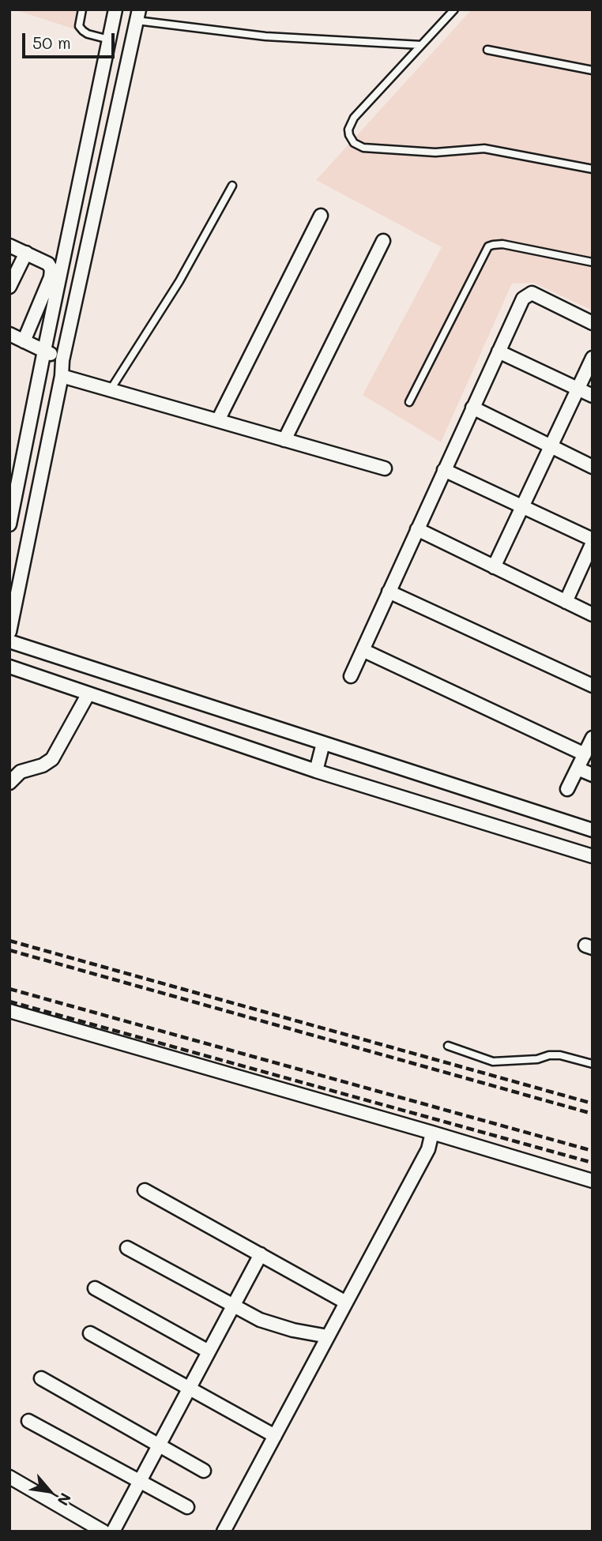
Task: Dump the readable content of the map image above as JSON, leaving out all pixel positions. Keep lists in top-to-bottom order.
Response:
{
  "scale_bar": "50 m",
  "north": "bottom right"
}
